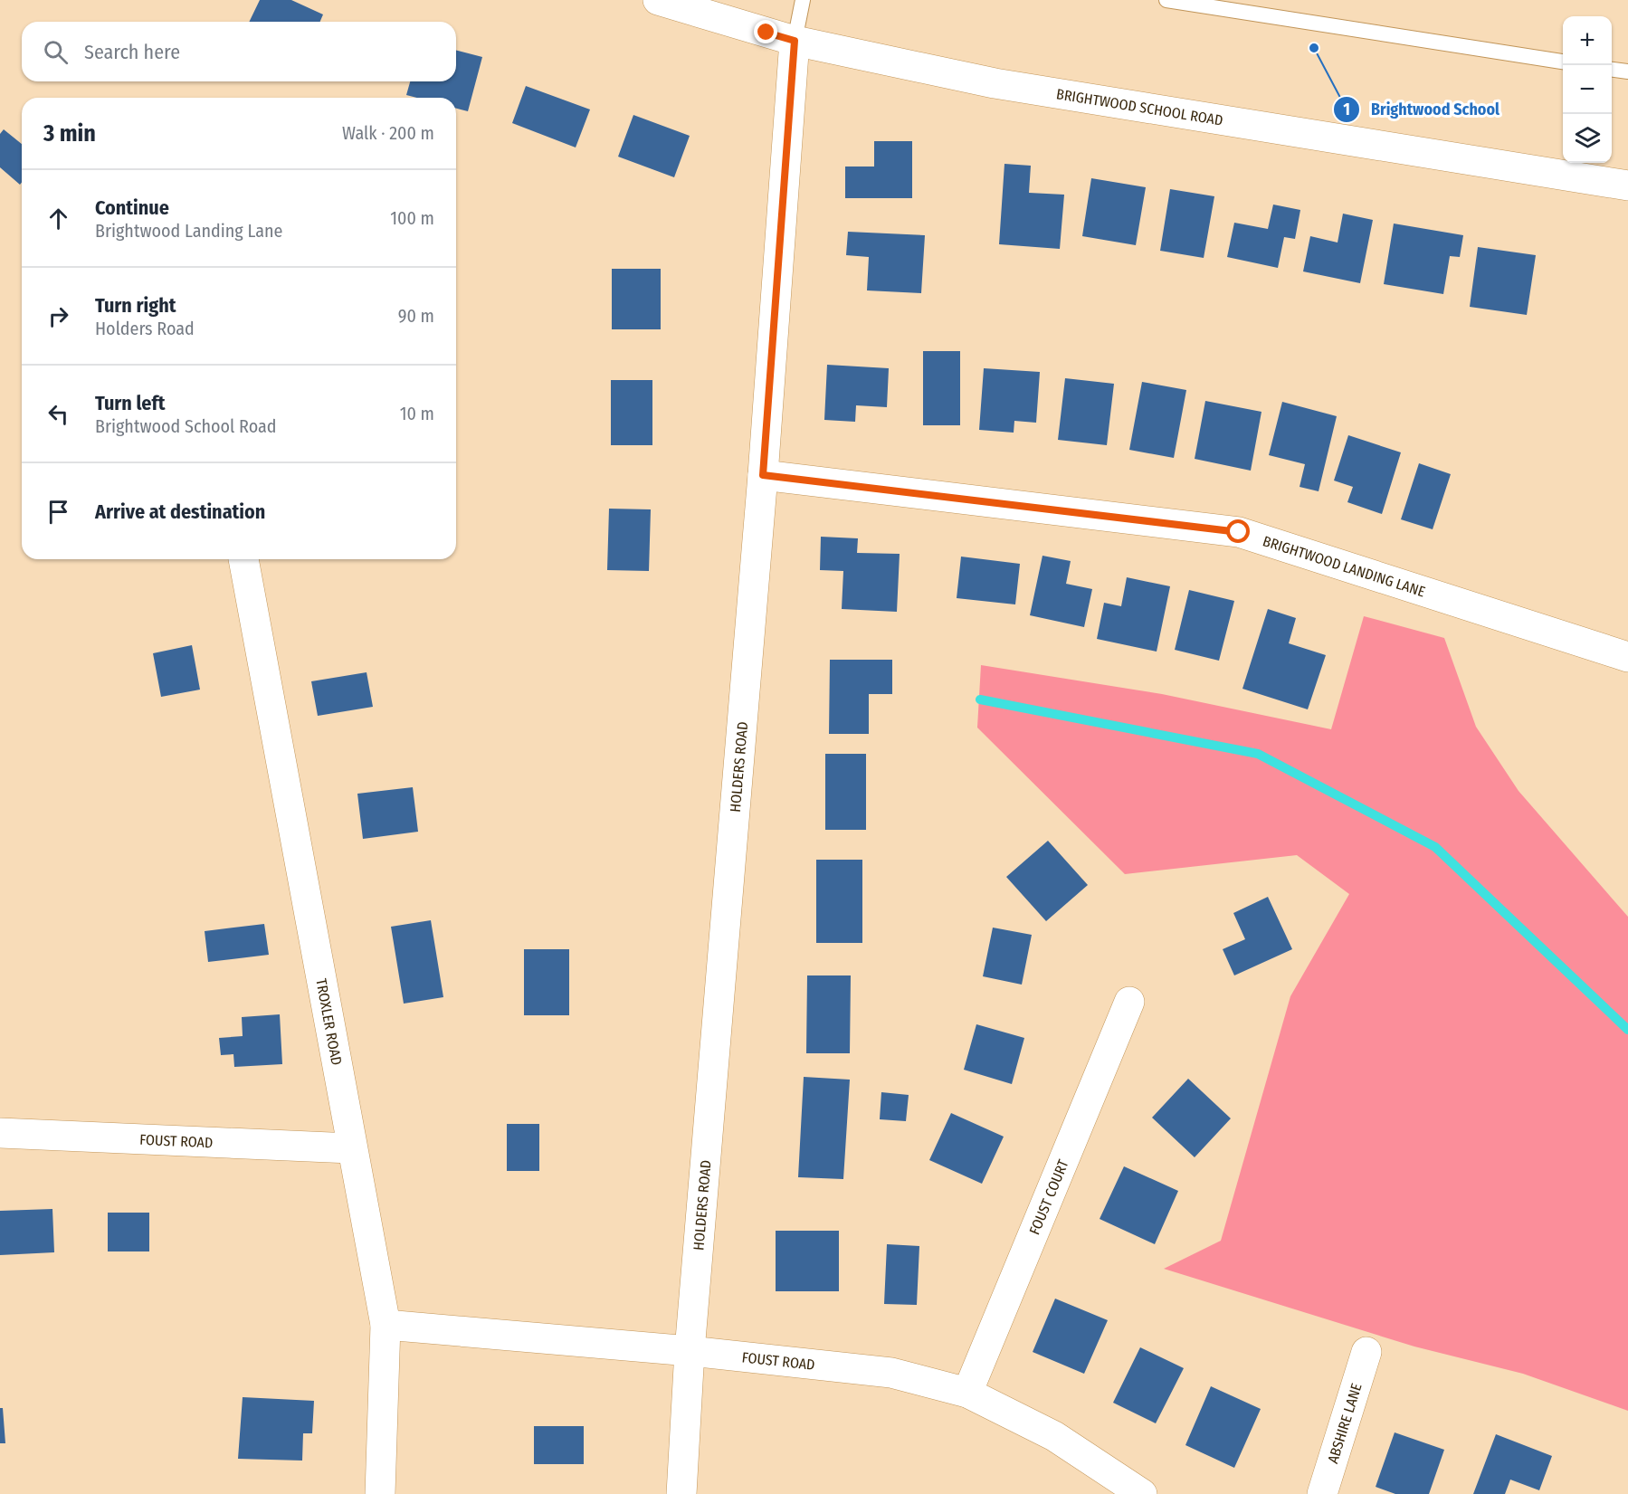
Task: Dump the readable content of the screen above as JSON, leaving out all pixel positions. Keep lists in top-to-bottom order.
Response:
{
  "streets": {
    "street": [
      "BRIGHTWOOD SCHOOL ROAD",
      "BRIGHTWOOD LANDING LANE",
      "HOLDERS ROAD",
      "TROXLER ROAD",
      "FOUST ROAD",
      "FOUST COURT",
      "ABSHIRE LANE"
    ]
  },
  "crossings": [
    ["BRIGHTWOOD SCHOOL ROAD", "HOLDERS ROAD"],
    ["BRIGHTWOOD LANDING LANE", "HOLDERS ROAD"],
    ["HOLDERS ROAD", "FOUST ROAD"],
    ["TROXLER ROAD", "FOUST ROAD"],
    ["FOUST ROAD", "FOUST COURT"]
  ],
  "places": ["Brightwood School"],
  "page": {
    "map_buttons": ["+", "−"],
    "search": "Search here",
    "heading": ["3 min", "Walk · 200 m"],
    "list": [
      ["Continue", "Brightwood Landing Lane", "100 m"],
      ["Turn right", "Holders Road", "90 m"],
      ["Turn left", "Brightwood School Road", "10 m"],
      "Arrive at destination"
    ]
  }
}
